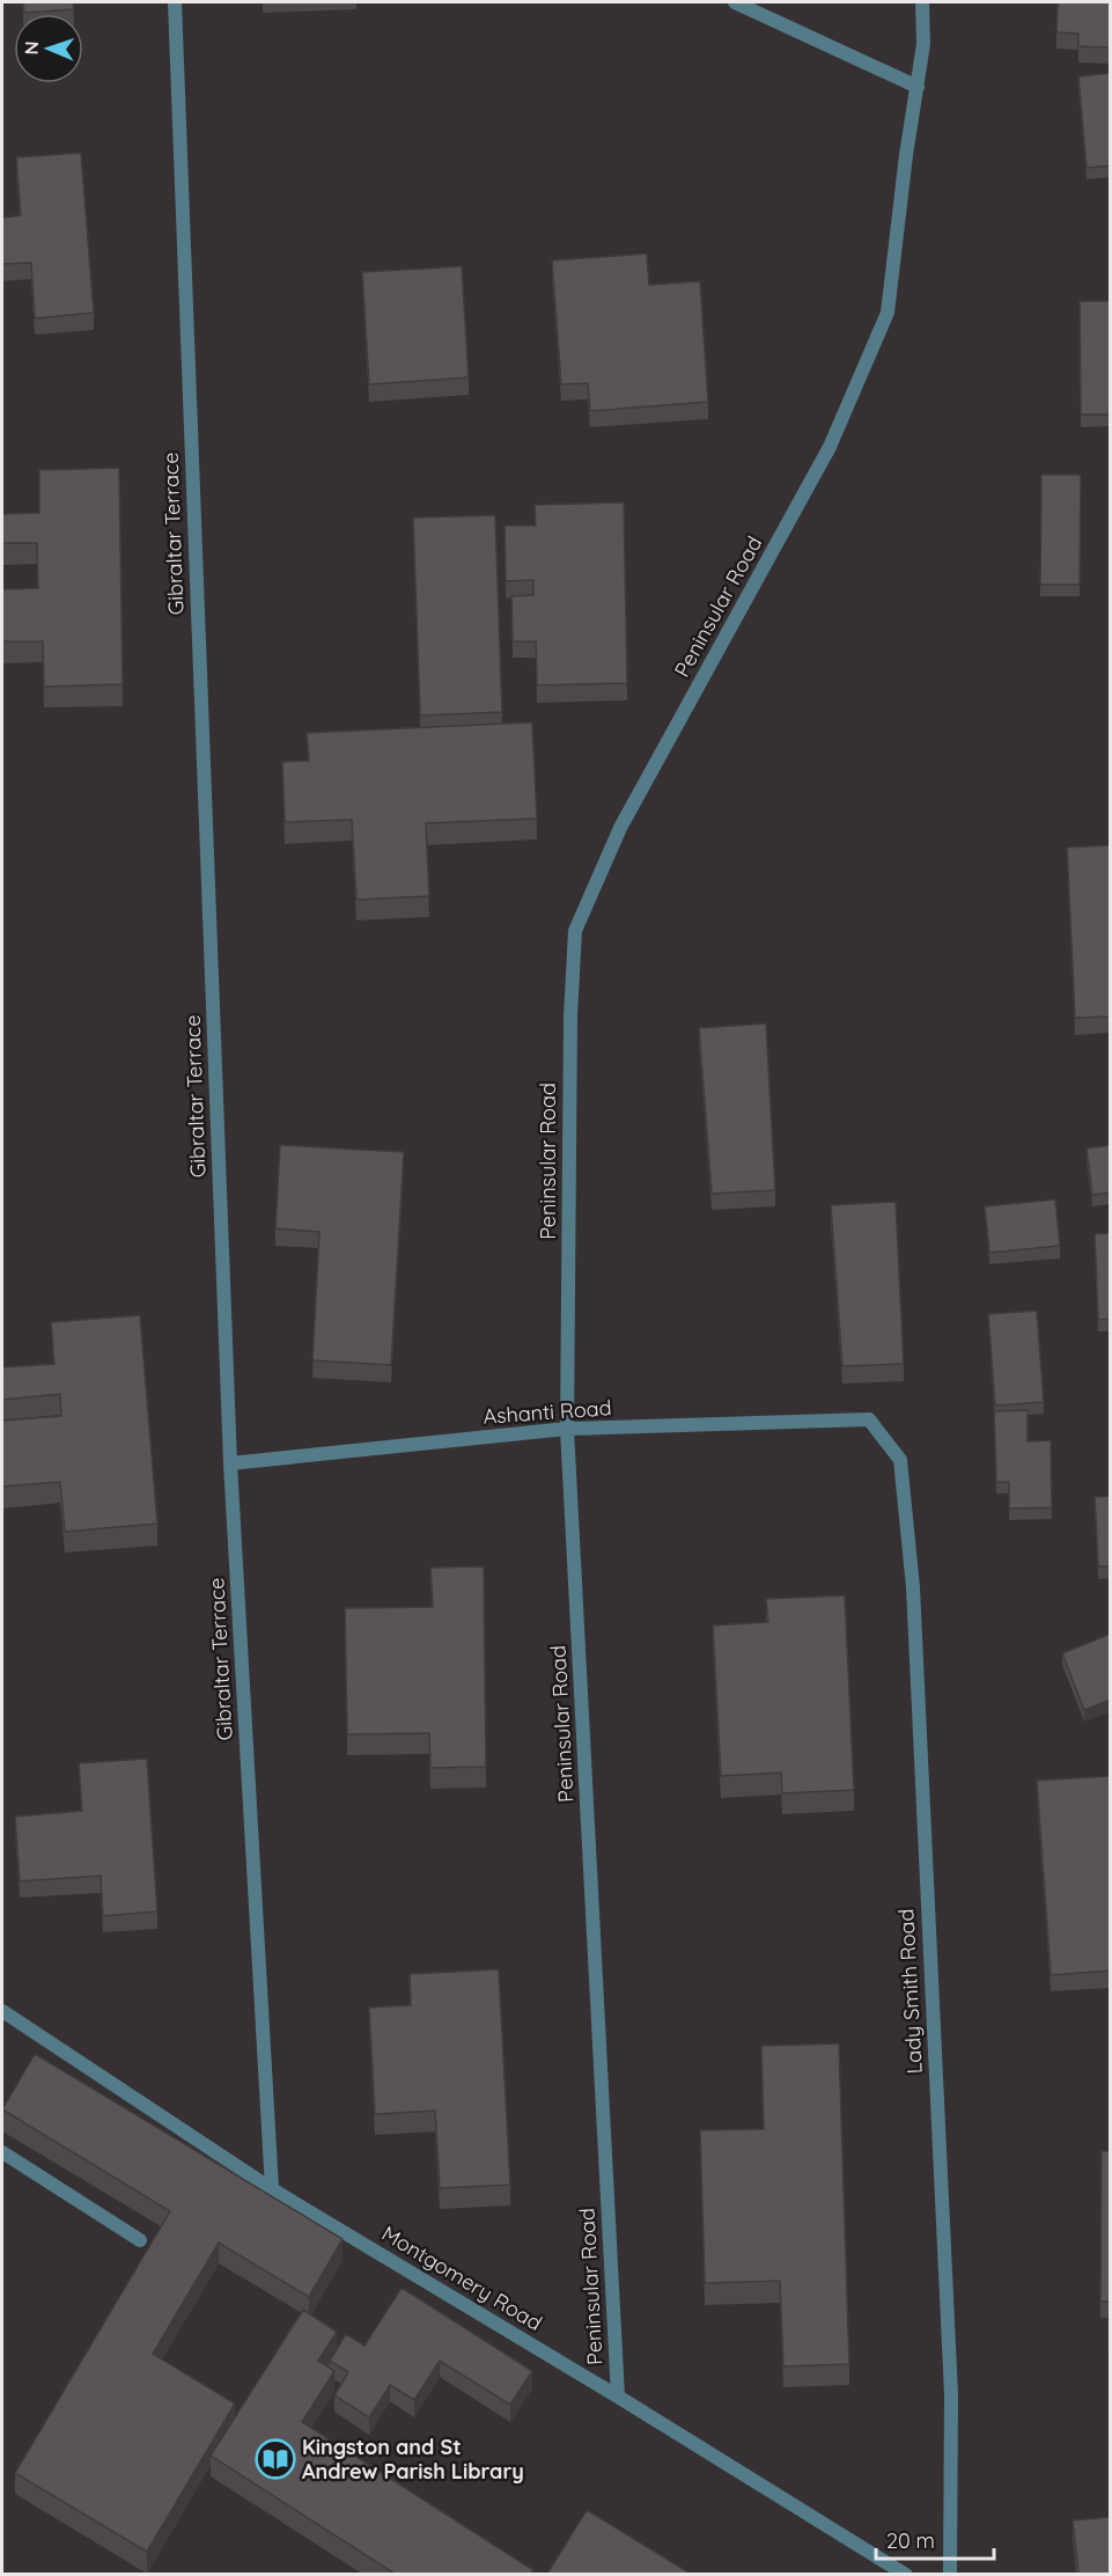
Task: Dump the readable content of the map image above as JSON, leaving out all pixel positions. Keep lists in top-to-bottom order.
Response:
{
  "streets": {
    "lane": [
      "Gibraltar Terrace",
      "Peninsular Road",
      "Ashanti Road",
      "Lady Smith Road",
      "Montgomery Road"
    ]
  },
  "crossings": [
    ["Gibraltar Terrace", "Ashanti Road"],
    ["Gibraltar Terrace", "Montgomery Road"],
    ["Peninsular Road", "Ashanti Road"],
    ["Peninsular Road", "Montgomery Road"],
    ["Ashanti Road", "Lady Smith Road"]
  ],
  "places": {
    "library": ["Kingston and St Andrew Parish Library"]
  },
  "scale_bar": "20 m",
  "north": "left"
}
